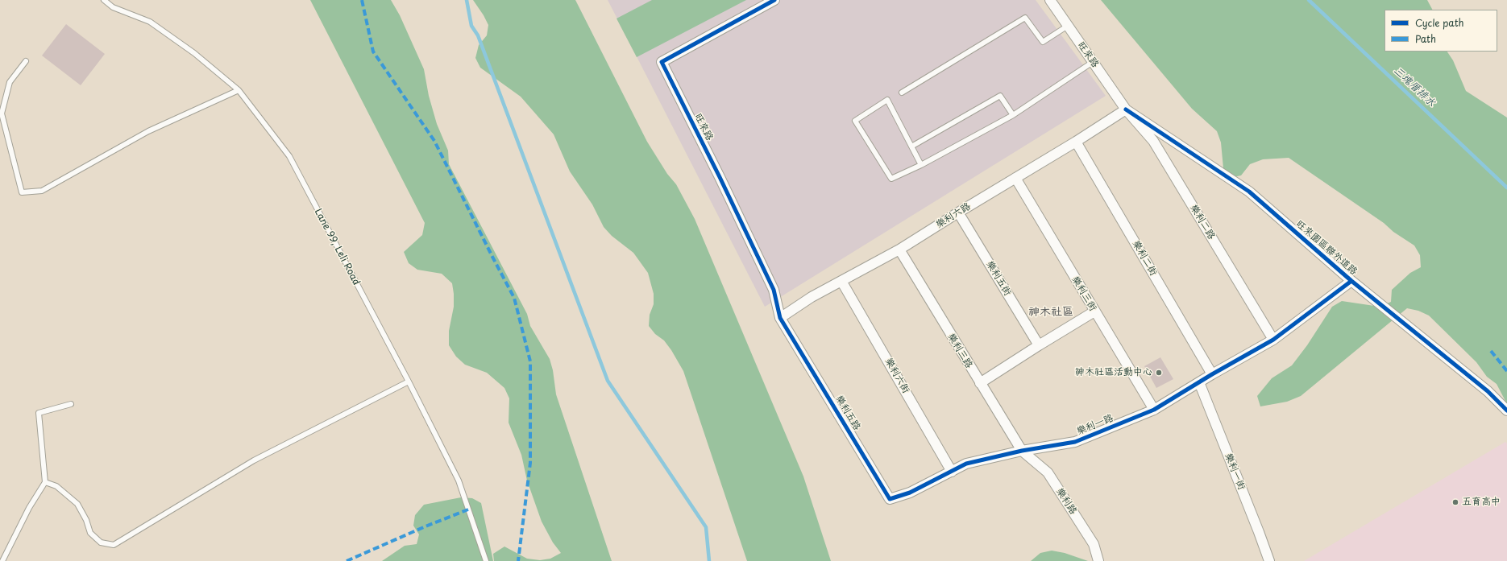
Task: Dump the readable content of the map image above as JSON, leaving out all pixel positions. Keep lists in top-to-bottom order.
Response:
{
  "streets": {
    "street": [
      "旺來路",
      "樂利六路",
      "樂利二路",
      "旺來園區聯外道路",
      "樂利二街",
      "樂利五街",
      "樂利三街",
      "樂利三路",
      "樂利六街",
      "樂利五路",
      "樂利一路",
      "樂利一街",
      "樂利路"
    ],
    "lane": ["Lane 99, Leli Road"]
  },
  "crossings": [
    ["旺來路", "樂利六路"],
    ["旺來路", "樂利二路"],
    ["旺來路", "旺來園區聯外道路"],
    ["旺來路", "樂利五路"],
    ["樂利六路", "樂利二路"],
    ["樂利六路", "旺來園區聯外道路"],
    ["樂利六路", "樂利二街"],
    ["樂利六路", "樂利五街"],
    ["樂利六路", "樂利三街"],
    ["樂利六路", "樂利三路"],
    ["樂利六路", "樂利六街"],
    ["樂利六路", "樂利五路"],
    ["樂利二路", "旺來園區聯外道路"],
    ["樂利二路", "樂利一路"],
    ["旺來園區聯外道路", "樂利一路"],
    ["樂利二街", "樂利一路"],
    ["樂利三街", "樂利一路"],
    ["樂利三路", "樂利一路"],
    ["樂利三路", "樂利路"],
    ["樂利六街", "樂利一路"],
    ["樂利五路", "樂利一路"],
    ["樂利一路", "樂利一街"],
    ["樂利一路", "樂利路"]
  ],
  "districts": ["神木社區"],
  "water": ["三塊厝排水"],
  "places": ["神木社區活動中心", "五育高中"],
  "legend": ["Cycle path", "Path"]
}
